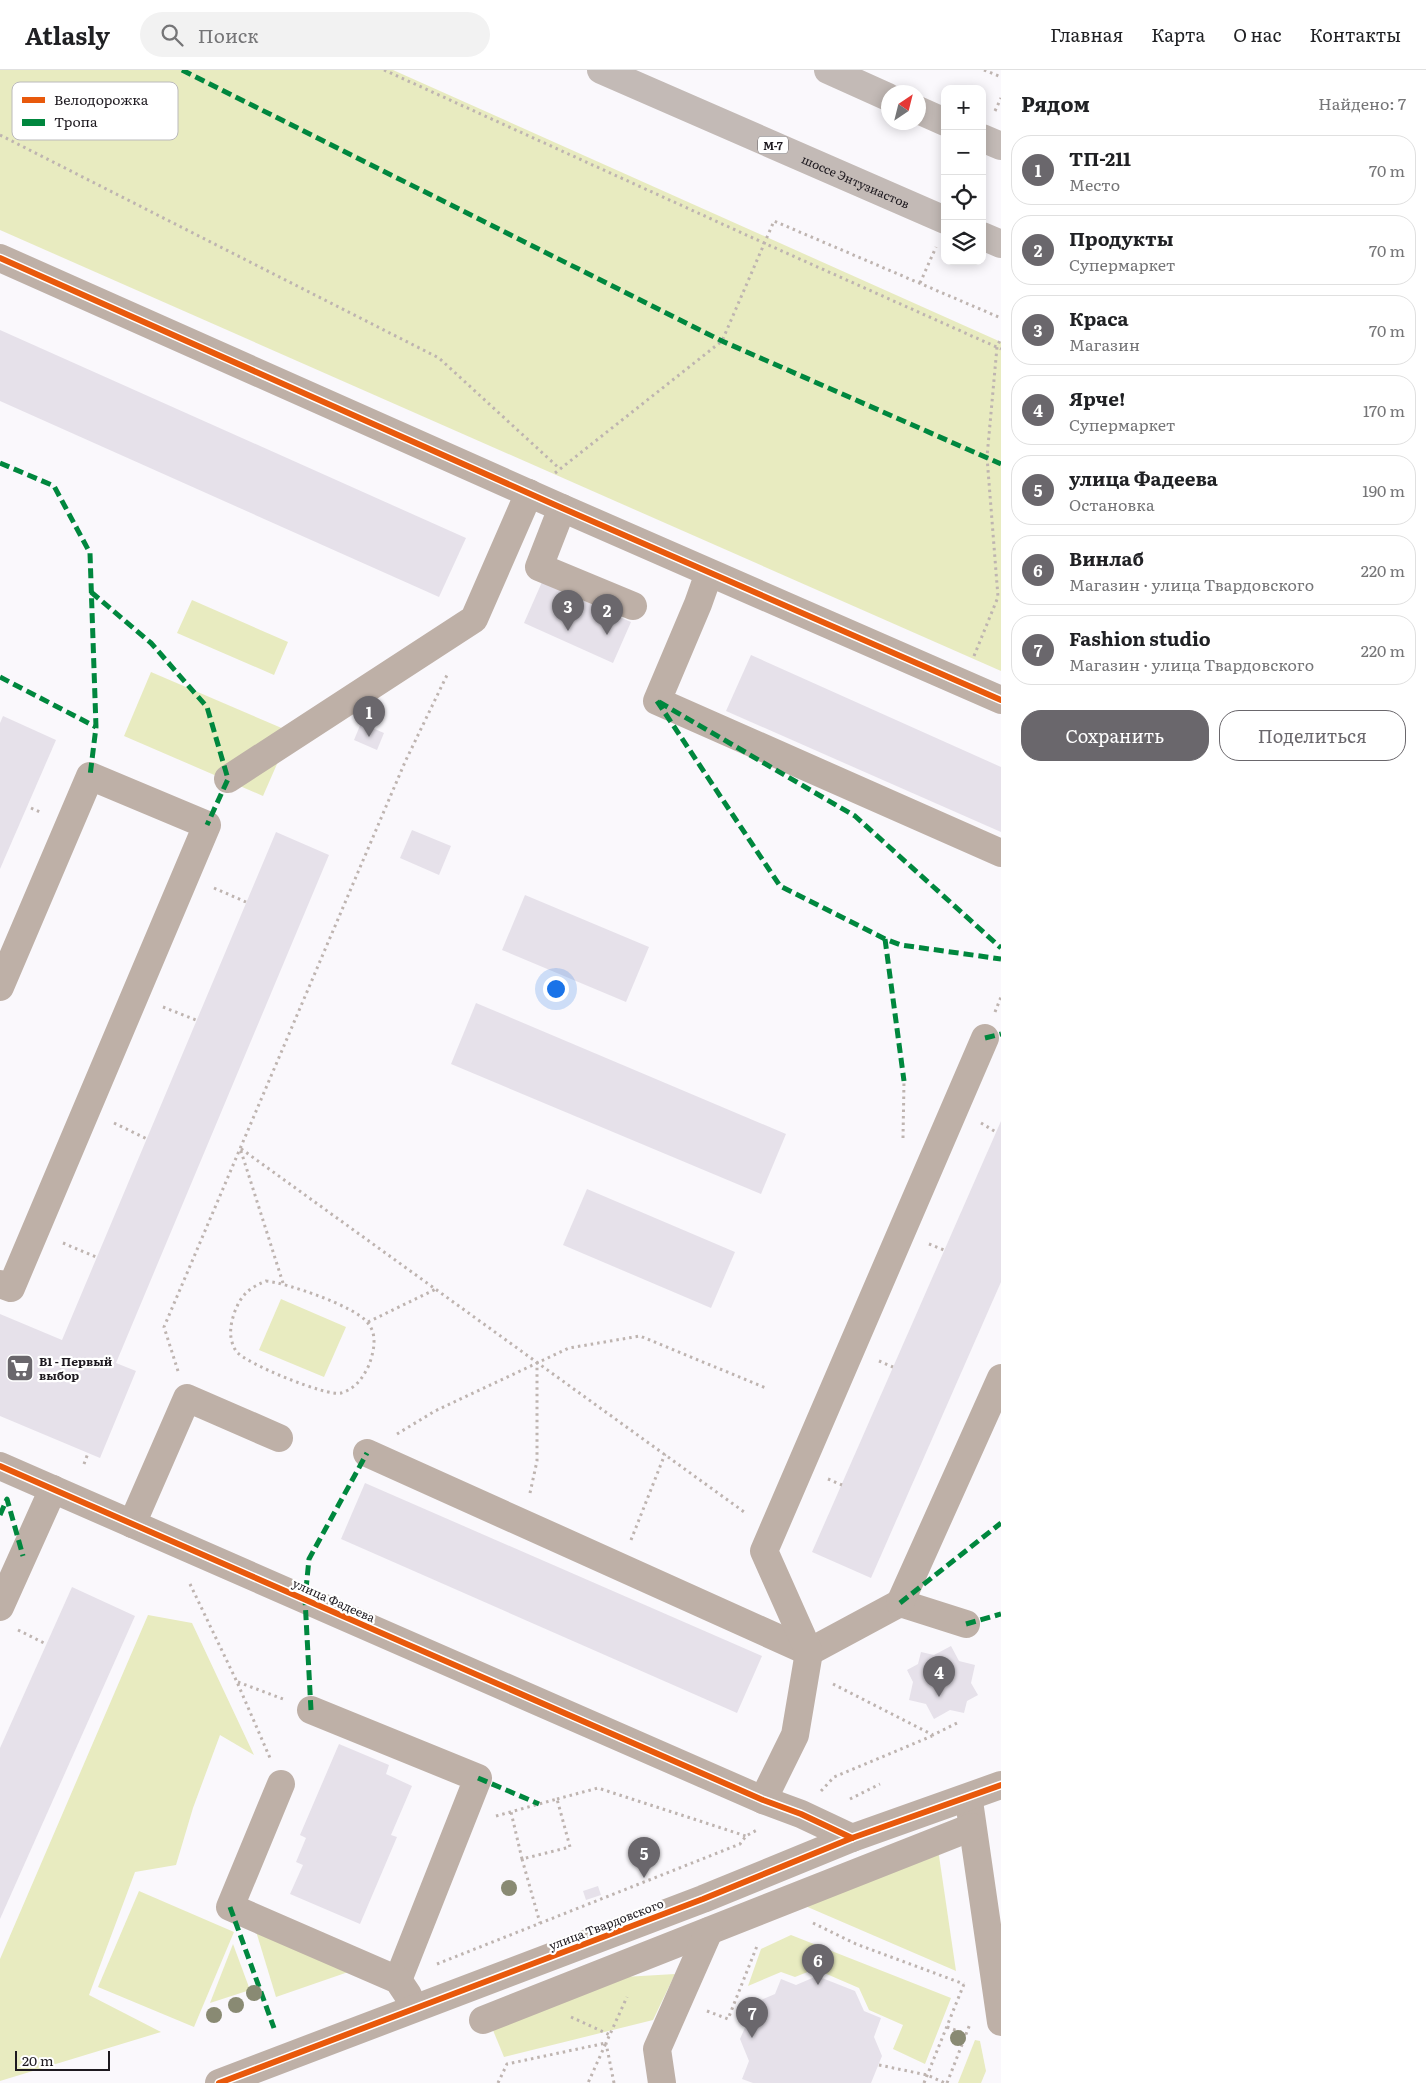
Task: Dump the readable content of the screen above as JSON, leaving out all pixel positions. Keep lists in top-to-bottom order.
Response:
{
  "streets": {
    "highway": ["М-7", "шоссе Энтузиастов"],
    "street": ["улица Фадеева", "улица Твардовского"]
  },
  "crossings": [
    ["улица Фадеева", "улица Твардовского"]
  ],
  "places": {
    "supermarket": ["В1 - Первый выбор"]
  },
  "legend": ["Велодорожка", "Тропа"],
  "scale_bar": "20 m",
  "north": "top right",
  "page": {
    "header": "Atlasly",
    "search": "Поиск",
    "nav": [
      "Главная",
      "Карта",
      "О нас",
      "Контакты"
    ],
    "heading": ["Рядом", "Найдено: 7"],
    "map_buttons": ["+", "−"],
    "list": [
      {
        "mark": "1",
        "name": "ТП-211",
        "note": "Место",
        "value": "70 m"
      },
      {
        "mark": "2",
        "name": "Продукты",
        "note": "Супермаркет",
        "value": "70 m"
      },
      {
        "mark": "3",
        "name": "Краса",
        "note": "Магазин",
        "value": "70 m"
      },
      {
        "mark": "4",
        "name": "Ярче!",
        "note": "Супермаркет",
        "value": "170 m"
      },
      {
        "mark": "5",
        "name": "улица Фадеева",
        "note": "Остановка",
        "value": "190 m"
      },
      {
        "mark": "6",
        "name": "Винлаб",
        "note": "Магазин · улица Твардовского",
        "value": "220 m"
      },
      {
        "mark": "7",
        "name": "Fashion studio",
        "note": "Магазин · улица Твардовского",
        "value": "220 m"
      }
    ],
    "pins": [
      "3",
      "2",
      "1",
      "4",
      "5",
      "6",
      "7"
    ],
    "buttons": ["Сохранить", "Поделиться"],
    "scale": "20 m"
  }
}
